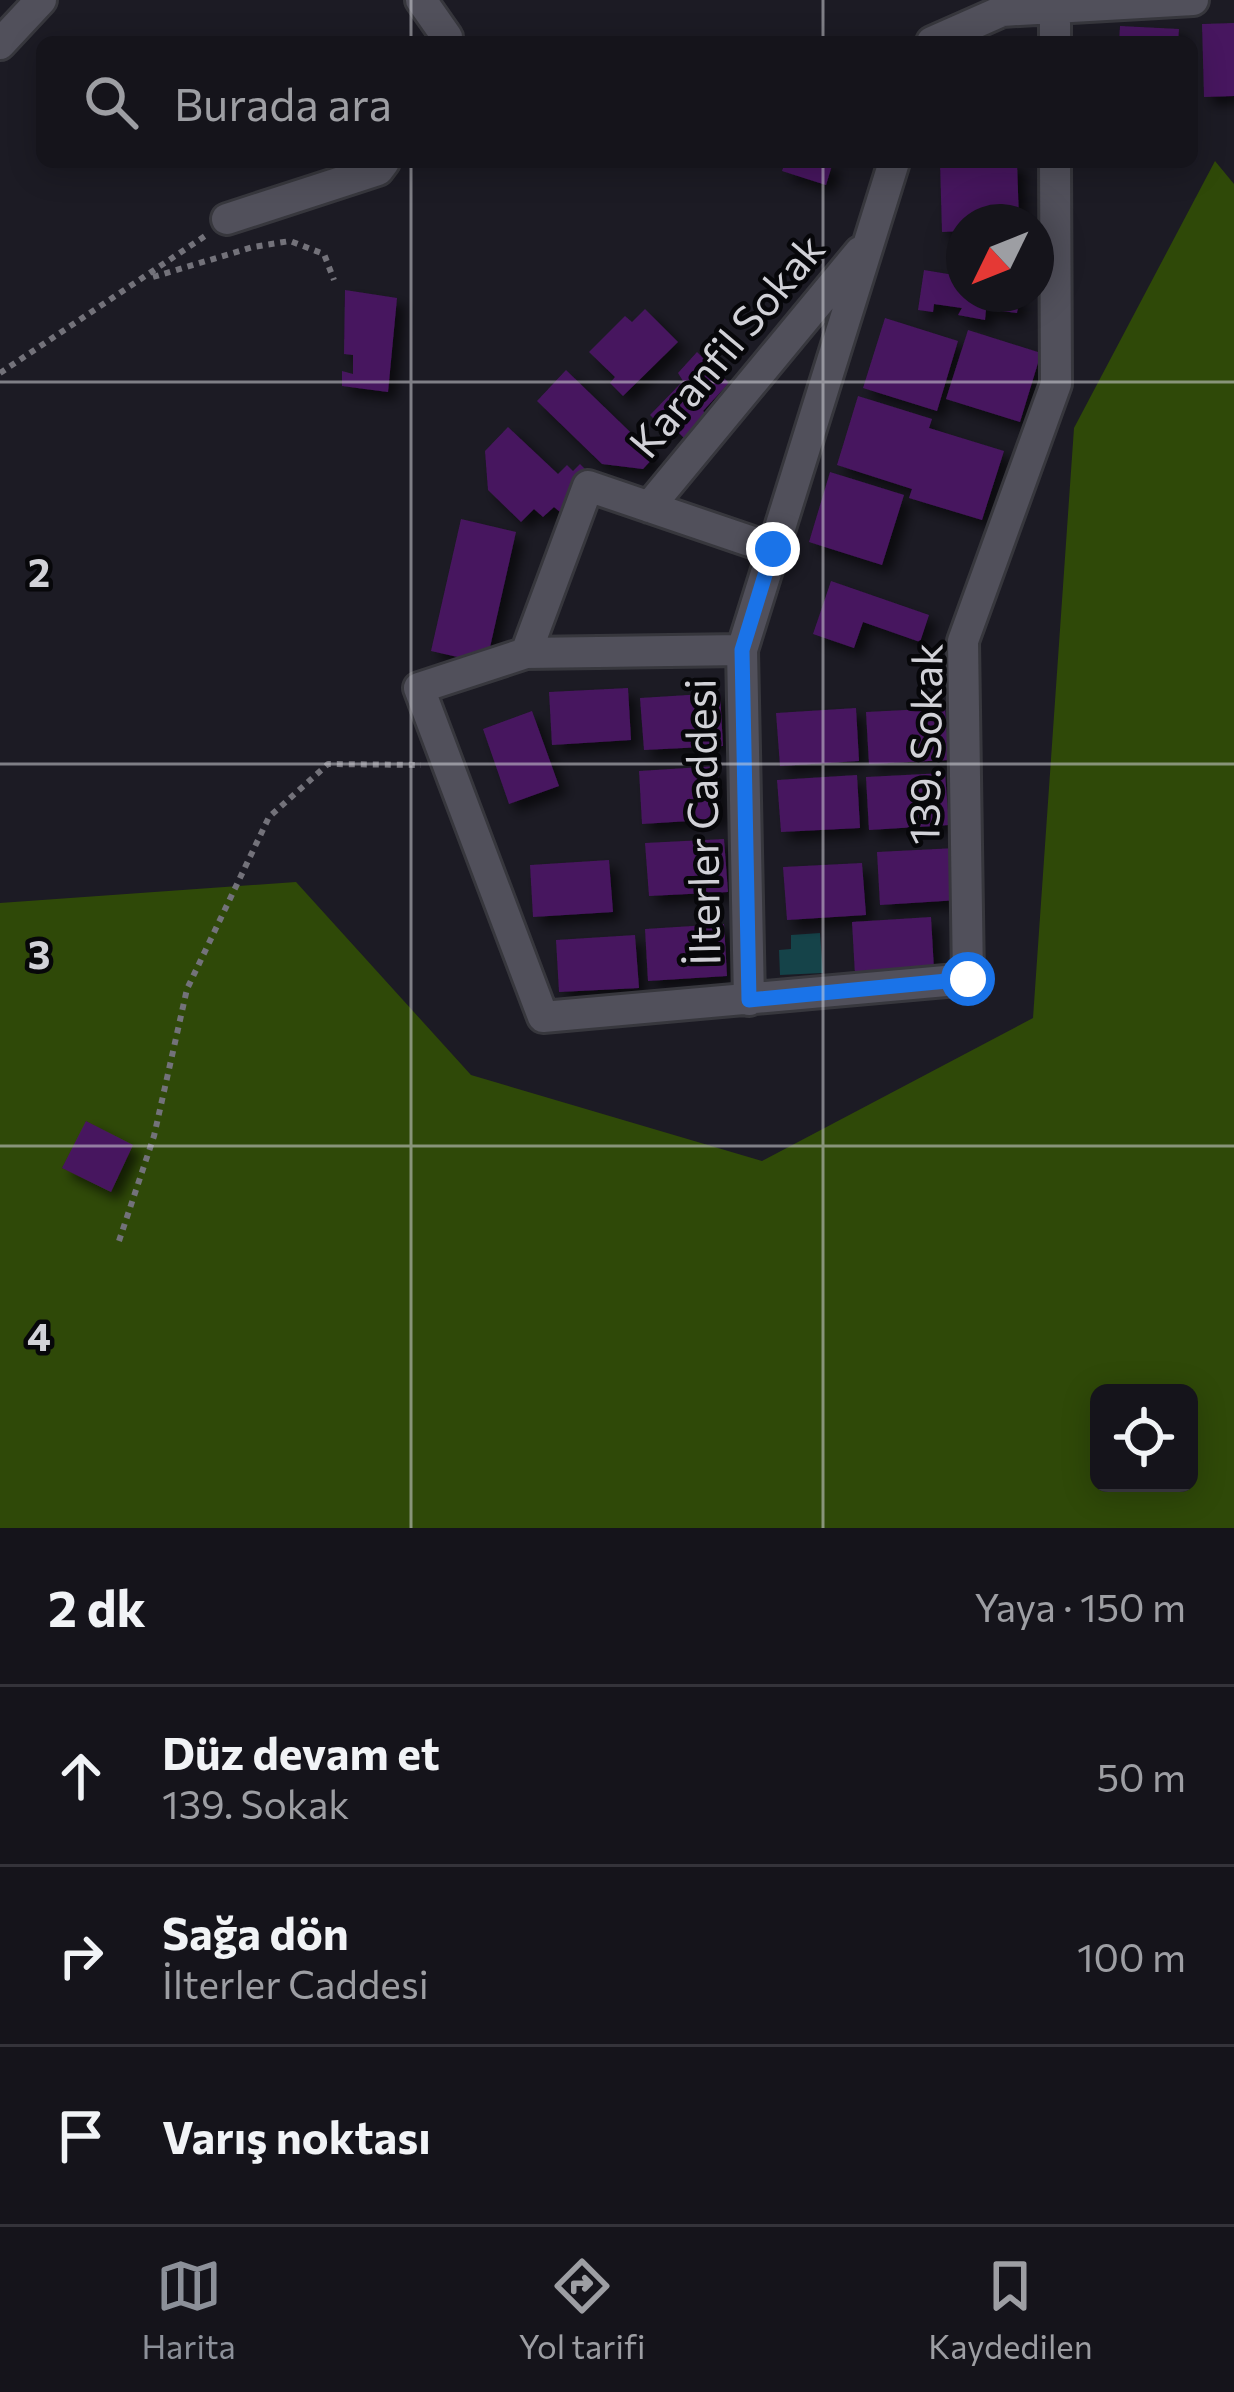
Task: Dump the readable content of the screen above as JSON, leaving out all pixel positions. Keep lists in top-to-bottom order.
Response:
{
  "streets": {
    "street": ["Karanfil Sokak", "139. Sokak", "İlterler Caddesi"]
  },
  "crossings": [
    ["Karanfil Sokak", "İlterler Caddesi"],
    ["139. Sokak", "İlterler Caddesi"]
  ],
  "north": "bottom left",
  "page": {
    "search": "Burada ara",
    "heading": ["2 dk", "Yaya · 150 m"],
    "list": [
      ["Düz devam et", "139. Sokak", "50 m"],
      ["Sağa dön", "İlterler Caddesi", "100 m"],
      "Varış noktası"
    ],
    "nav": ["Harita", "Yol tarifi", "Kaydedilen"]
  },
  "grid": {
    "rows": ["2", "3", "4"]
  }
}
